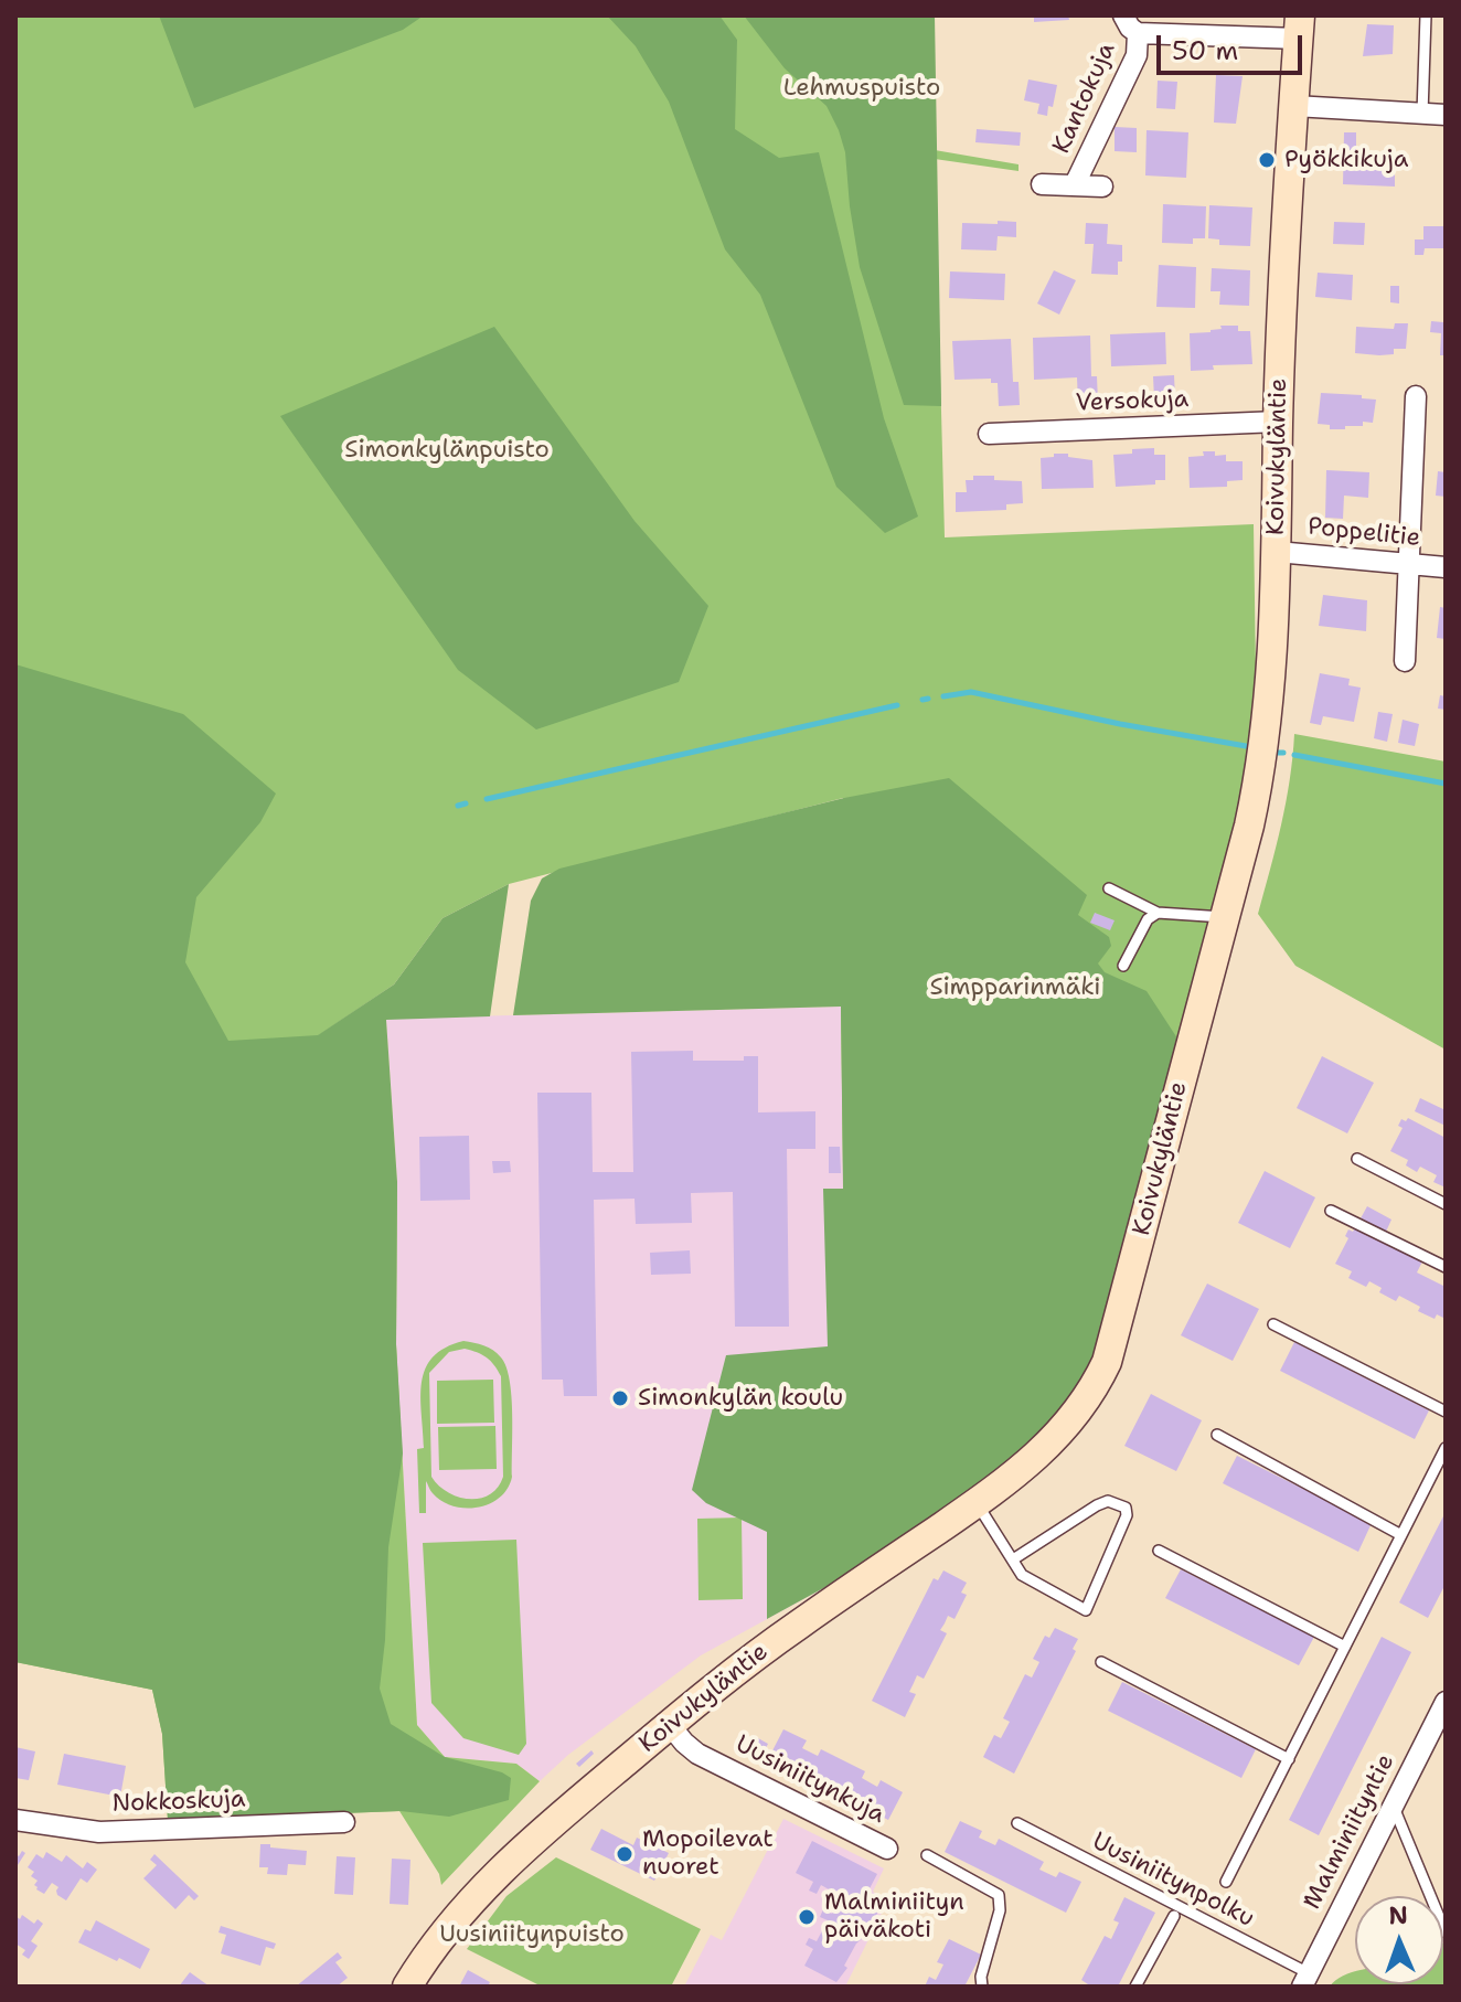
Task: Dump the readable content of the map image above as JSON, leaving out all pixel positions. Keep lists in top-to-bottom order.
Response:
{
  "streets": {
    "main road": ["Koivukyläntie"],
    "street": [
      "Kantokuja",
      "Versokuja",
      "Poppelitie",
      "Uusiniitynkuja",
      "Nokkoskuja",
      "Malminiityntie"
    ],
    "lane": ["Uusiniitynpolku"]
  },
  "crossings": [
    ["Kantokuja", "Koivukyläntie"],
    ["Versokuja", "Koivukyläntie"],
    ["Koivukyläntie", "Poppelitie"],
    ["Koivukyläntie", "Uusiniitynkuja"],
    ["Malminiityntie", "Uusiniitynpolku"]
  ],
  "parks": [
    "Lehmuspuisto",
    "Simonkylänpuisto",
    "Simpparinmäki",
    "Uusiniitynpuisto"
  ],
  "places": [
    "Pyökkikuja",
    "Simonkylän koulu",
    "Mopoilevat nuoret",
    "Malminiityn päiväkoti"
  ],
  "scale_bar": "50 m",
  "north": "top"
}
